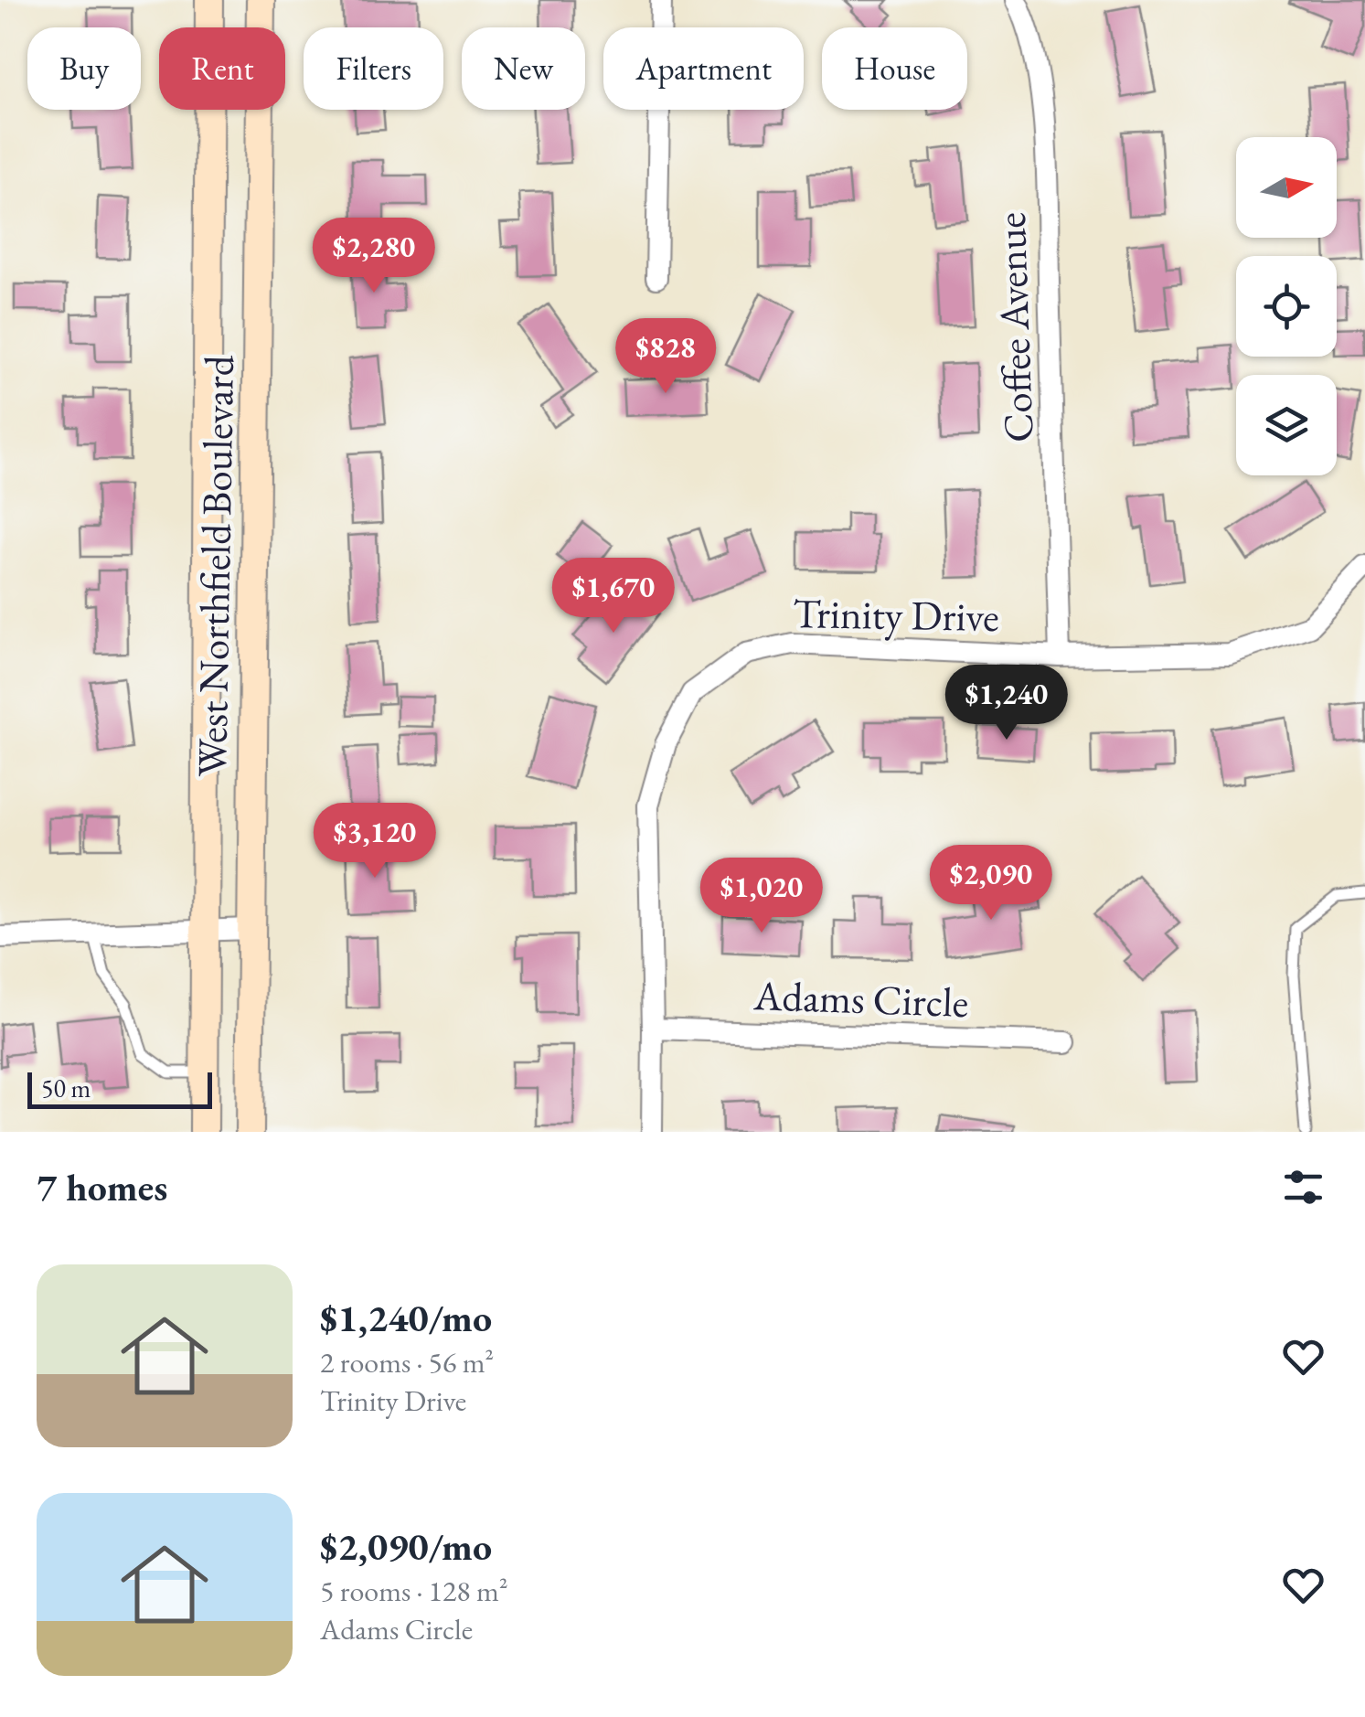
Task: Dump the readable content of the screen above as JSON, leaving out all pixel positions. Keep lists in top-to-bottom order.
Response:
{
  "streets": {
    "main road": ["West Northfield Boulevard"],
    "street": ["Coffee Avenue", "Trinity Drive", "Adams Circle"]
  },
  "crossings": [
    ["Coffee Avenue", "Trinity Drive"],
    ["Trinity Drive", "Adams Circle"]
  ],
  "scale_bar": "50 m",
  "north": "right",
  "page": {
    "chip": [
      "Buy",
      "Rent",
      "Filters",
      "New",
      "Apartment",
      "House"
    ],
    "price": [
      "$2,280",
      "$828",
      "$1,670",
      "$1,240",
      "$3,120",
      "$2,090",
      "$1,020"
    ],
    "scale": "50 m",
    "heading": "7 homes",
    "list": [
      {
        "name": "$1,240/mo",
        "note": "2 rooms · 56 m² · Trinity Drive"
      },
      {
        "name": "$2,090/mo",
        "note": "5 rooms · 128 m² · Adams Circle"
      }
    ]
  }
}
